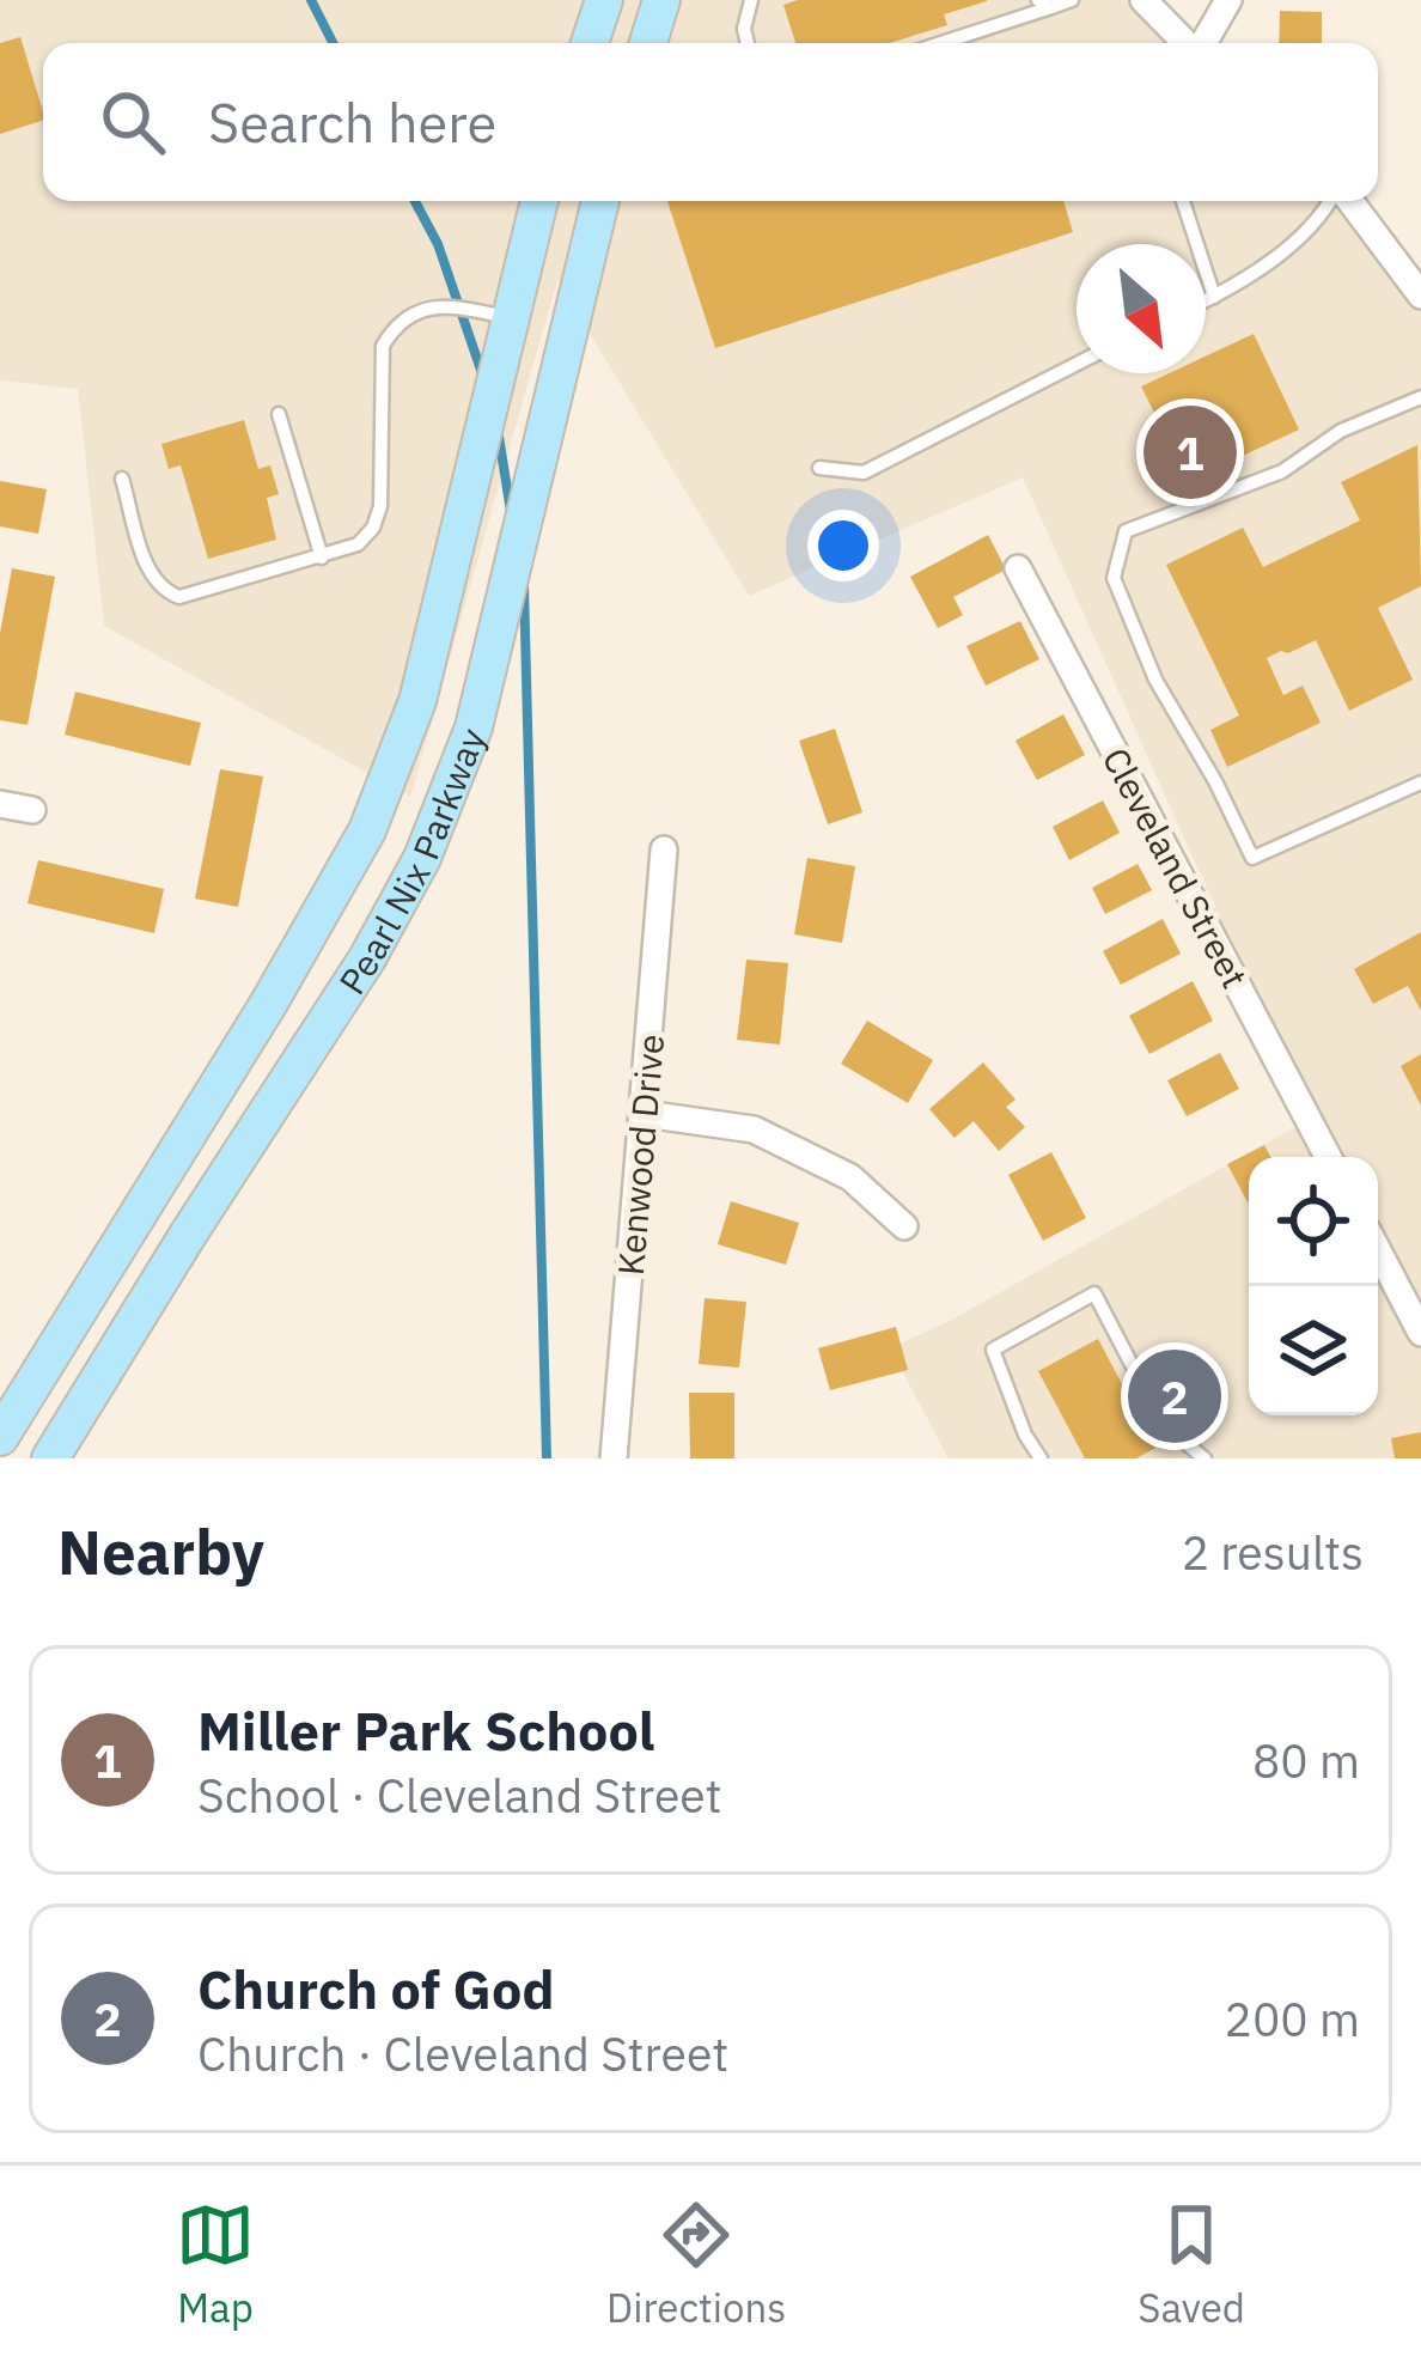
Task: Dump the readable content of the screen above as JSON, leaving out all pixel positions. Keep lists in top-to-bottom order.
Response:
{
  "streets": {
    "main road": ["Pearl Nix Parkway"],
    "street": ["Cleveland Street", "Kenwood Drive"]
  },
  "north": "bottom right",
  "page": {
    "search": "Search here",
    "pins": ["1", "2"],
    "heading": ["Nearby", "2 results"],
    "list": [
      {
        "mark": "1",
        "name": "Miller Park School",
        "note": "School · Cleveland Street",
        "value": "80 m"
      },
      {
        "mark": "2",
        "name": "Church of God",
        "note": "Church · Cleveland Street",
        "value": "200 m"
      }
    ],
    "nav": ["Map", "Directions", "Saved"]
  }
}
